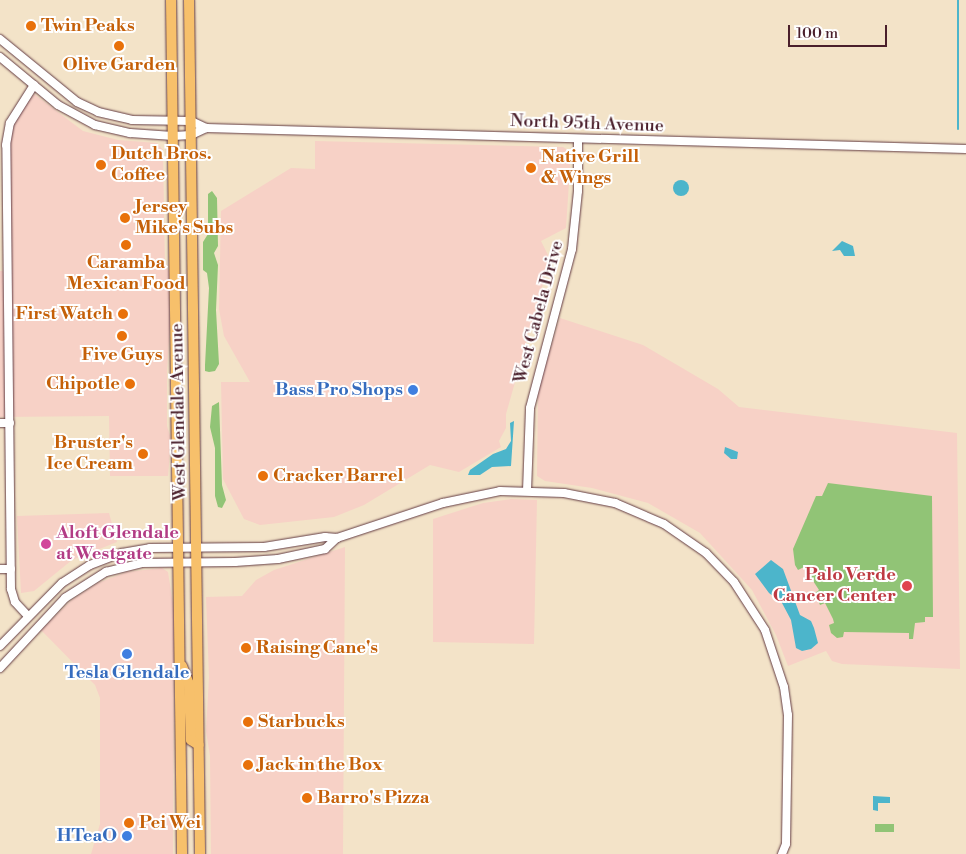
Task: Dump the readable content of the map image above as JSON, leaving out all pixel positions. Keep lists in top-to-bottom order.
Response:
{
  "streets": {
    "main road": ["West Glendale Avenue"],
    "street": ["North 95th Avenue", "West Cabela Drive"]
  },
  "crossings": [
    ["North 95th Avenue", "West Cabela Drive"],
    ["North 95th Avenue", "West Glendale Avenue"]
  ],
  "places": [
    "Twin Peaks",
    "Olive Garden",
    "Dutch Bros. Coffee",
    "Native Grill & Wings",
    "Jersey Mike's Subs",
    "Caramba Mexican Food",
    "First Watch",
    "Five Guys",
    "Chipotle",
    "Bass Pro Shops",
    "Bruster's Ice Cream",
    "Cracker Barrel",
    "Aloft Glendale at Westgate",
    "Palo Verde Cancer Center",
    "Raising Cane's",
    "Tesla Glendale",
    "Starbucks",
    "Jack in the Box",
    "Barro's Pizza",
    "Pei Wei",
    "HTeaO"
  ],
  "scale_bar": "100 m"
}
